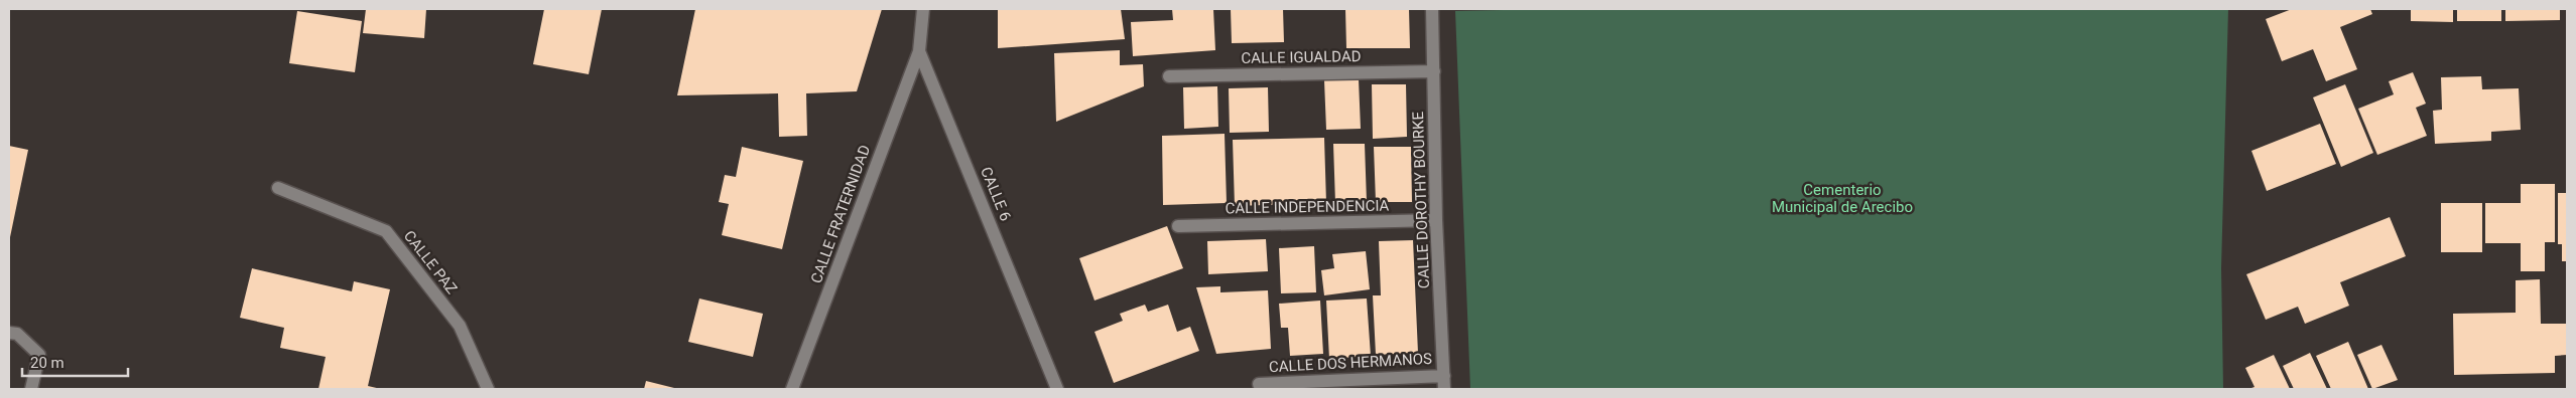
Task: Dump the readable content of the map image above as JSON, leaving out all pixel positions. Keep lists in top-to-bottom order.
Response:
{
  "streets": {
    "street": [
      "CALLE IGUALDAD",
      "CALLE 6",
      "CALLE DOROTHY BOURKE",
      "CALLE INDEPENDENCIA",
      "CALLE FRATERNIDAD",
      "CALLE PAZ",
      "CALLE DOS HERMANOS"
    ]
  },
  "crossings": [
    ["CALLE IGUALDAD", "CALLE DOROTHY BOURKE"],
    ["CALLE 6", "CALLE FRATERNIDAD"],
    ["CALLE DOROTHY BOURKE", "CALLE INDEPENDENCIA"],
    ["CALLE DOROTHY BOURKE", "CALLE DOS HERMANOS"]
  ],
  "parks": ["Cementerio Municipal de Arecibo"],
  "scale_bar": "20 m"
}
